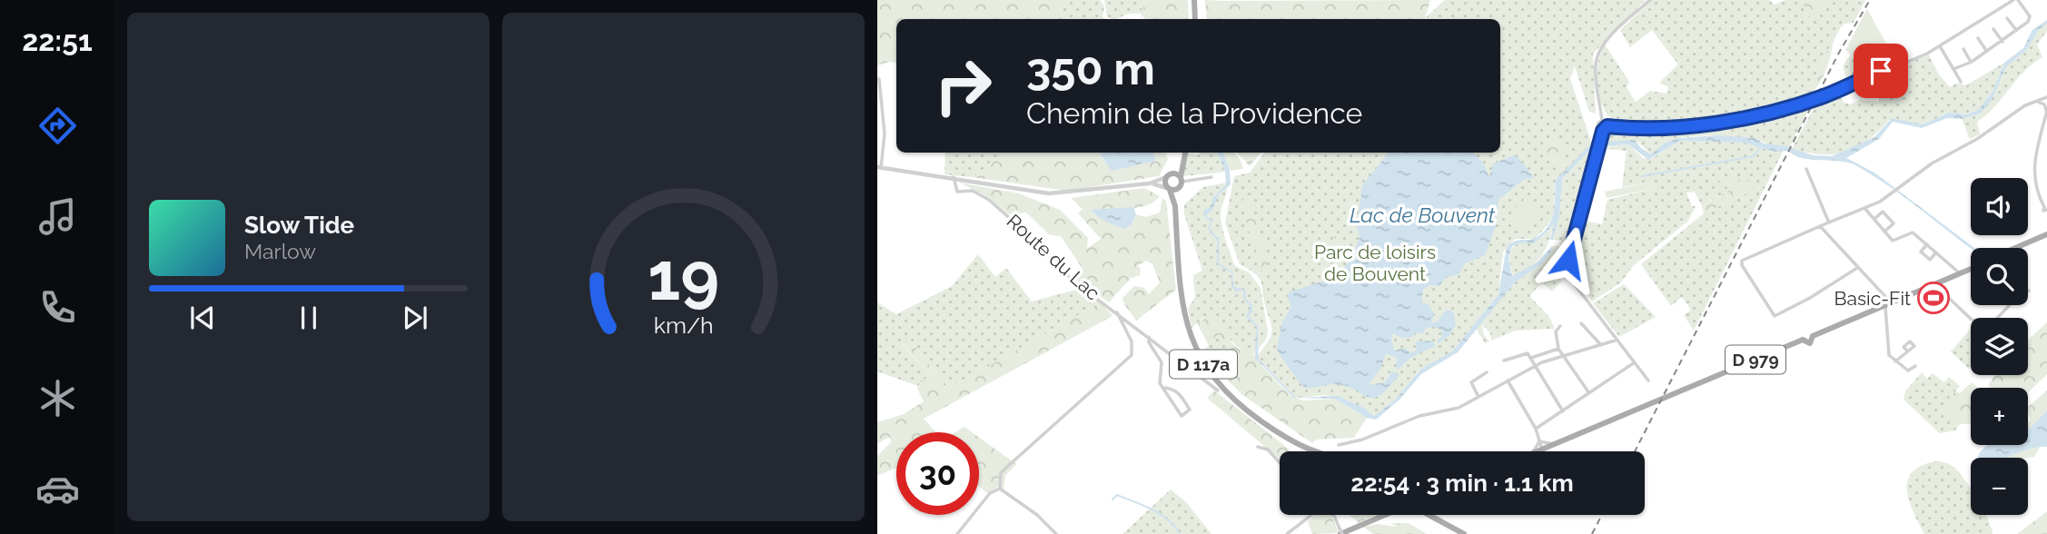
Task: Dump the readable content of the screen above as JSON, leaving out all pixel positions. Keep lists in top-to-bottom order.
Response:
{
  "streets": {
    "main road": ["D 979", "D 117a"],
    "street": ["Route du Lac"]
  },
  "water": ["Lac de Bouvent"],
  "parks": ["Parc de loisirs de Bouvent"],
  "places": {
    "sports": ["Basic-Fit"]
  },
  "page": {
    "tabs": "22:51",
    "turn": ["350 m", "Chemin de la Providence"],
    "map_buttons": ["+", "−"],
    "song": ["Slow Tide", "Marlow"],
    "limit": "30",
    "trip": "22:54 · 3 min · 1.1 km",
    "gauge": ["19", "km/h"]
  }
}
